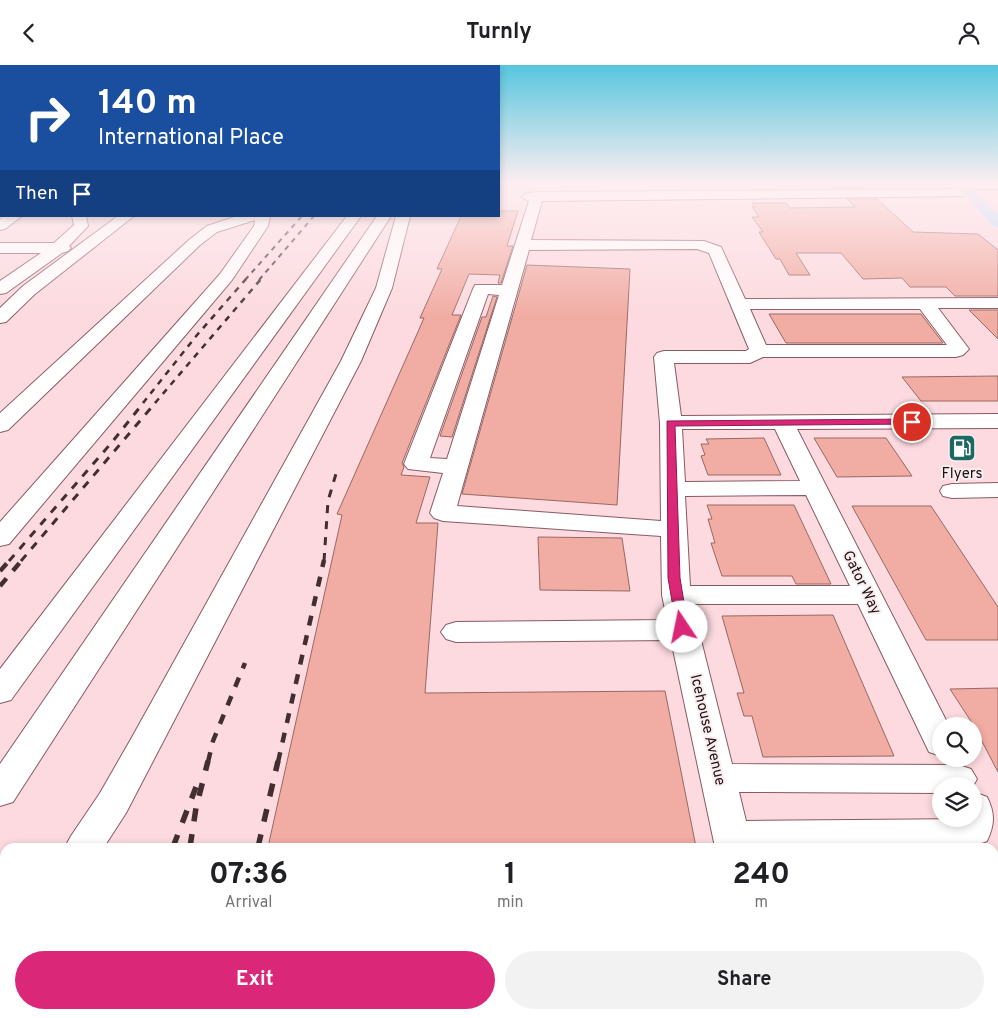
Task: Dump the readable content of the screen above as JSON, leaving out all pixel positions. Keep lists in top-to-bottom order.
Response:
{
  "streets": {
    "street": ["Gator Way", "Icehouse Avenue"]
  },
  "places": {
    "fuel station": ["Flyers"]
  },
  "page": {
    "header": "Turnly",
    "turn": ["140 m", "International Place"],
    "then": "Then",
    "eta": [
      "07:36",
      "Arrival",
      "1",
      "min",
      "240",
      "m"
    ],
    "buttons": ["Exit", "Share"]
  }
}
